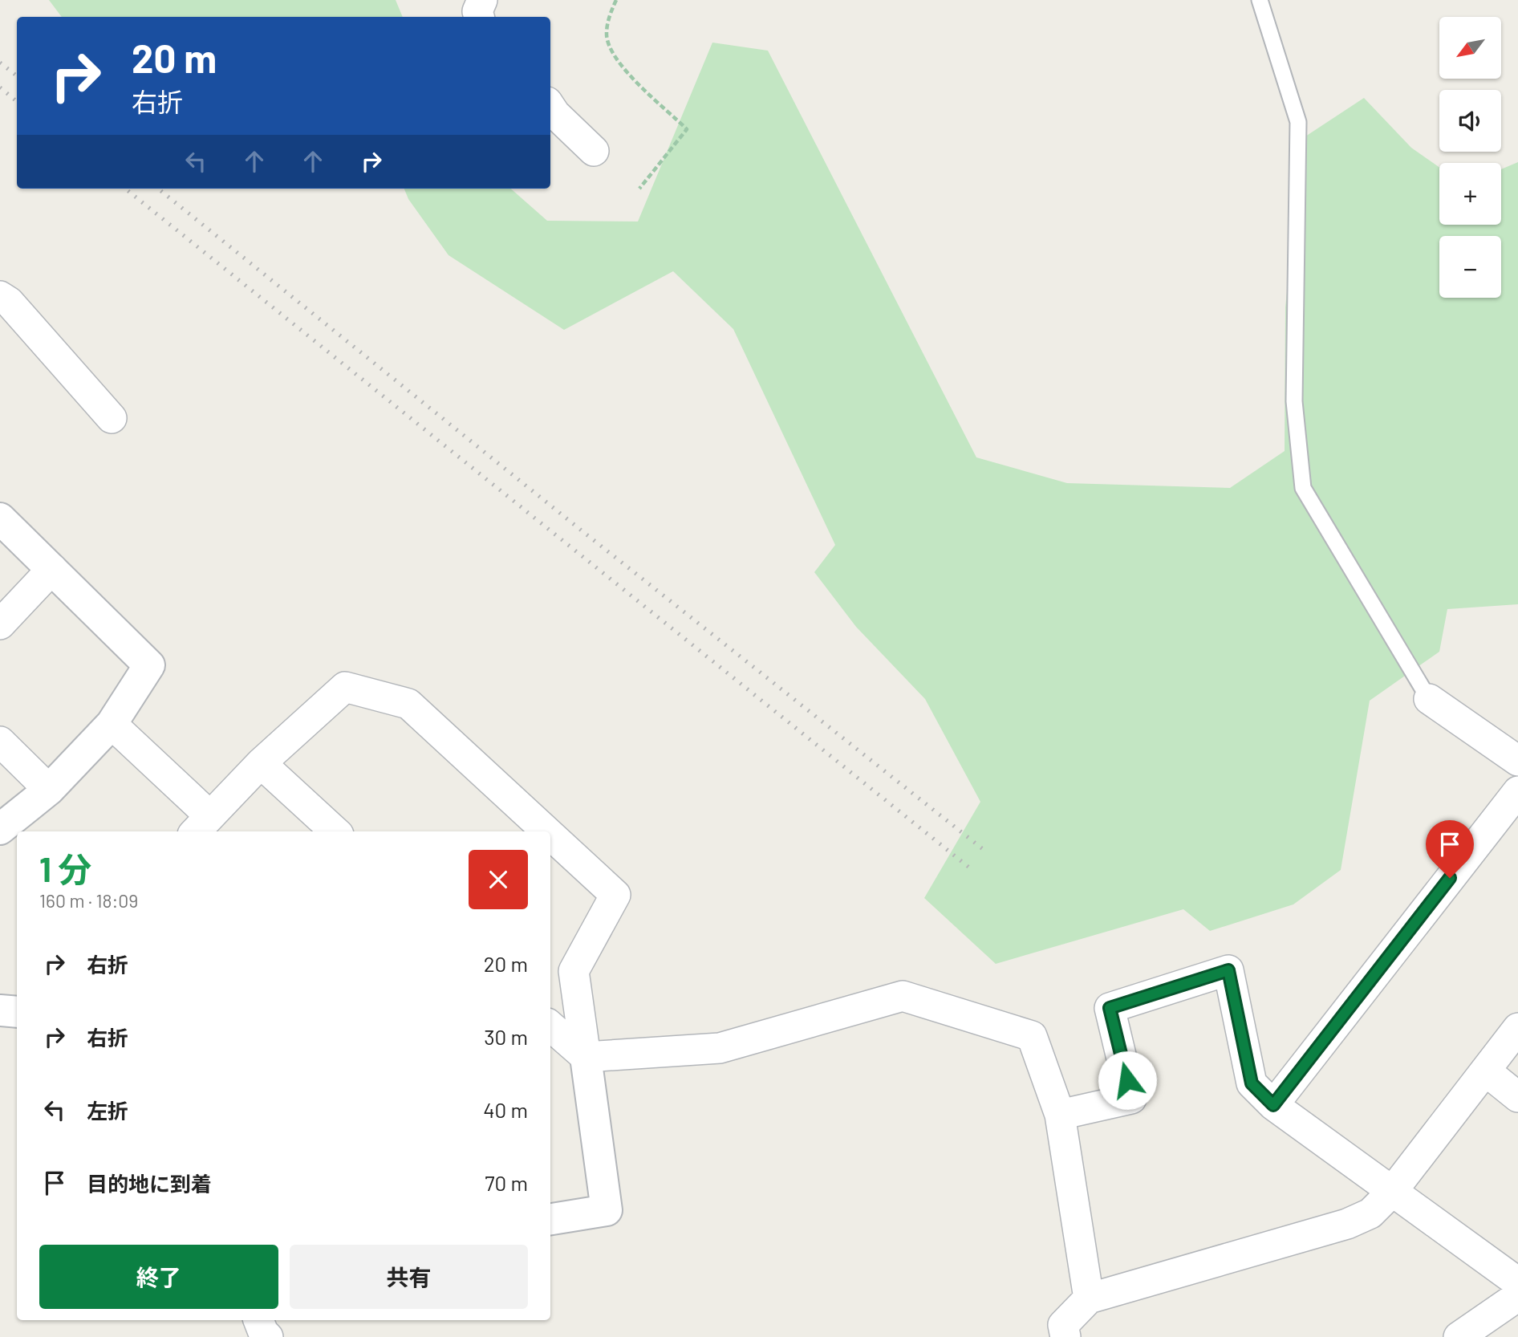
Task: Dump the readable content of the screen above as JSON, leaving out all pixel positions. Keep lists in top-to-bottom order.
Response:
{
  "north": "bottom left",
  "page": {
    "map_buttons": ["+", "−"],
    "turn": ["20 m", "右折"],
    "heading": ["1 分", "160 m · 18:09"],
    "list": [
      {
        "name": "右折",
        "value": "20 m"
      },
      {
        "name": "右折",
        "value": "30 m"
      },
      {
        "name": "左折",
        "value": "40 m"
      },
      {
        "name": "目的地に到着",
        "value": "70 m"
      }
    ],
    "buttons": ["終了", "共有"]
  }
}
